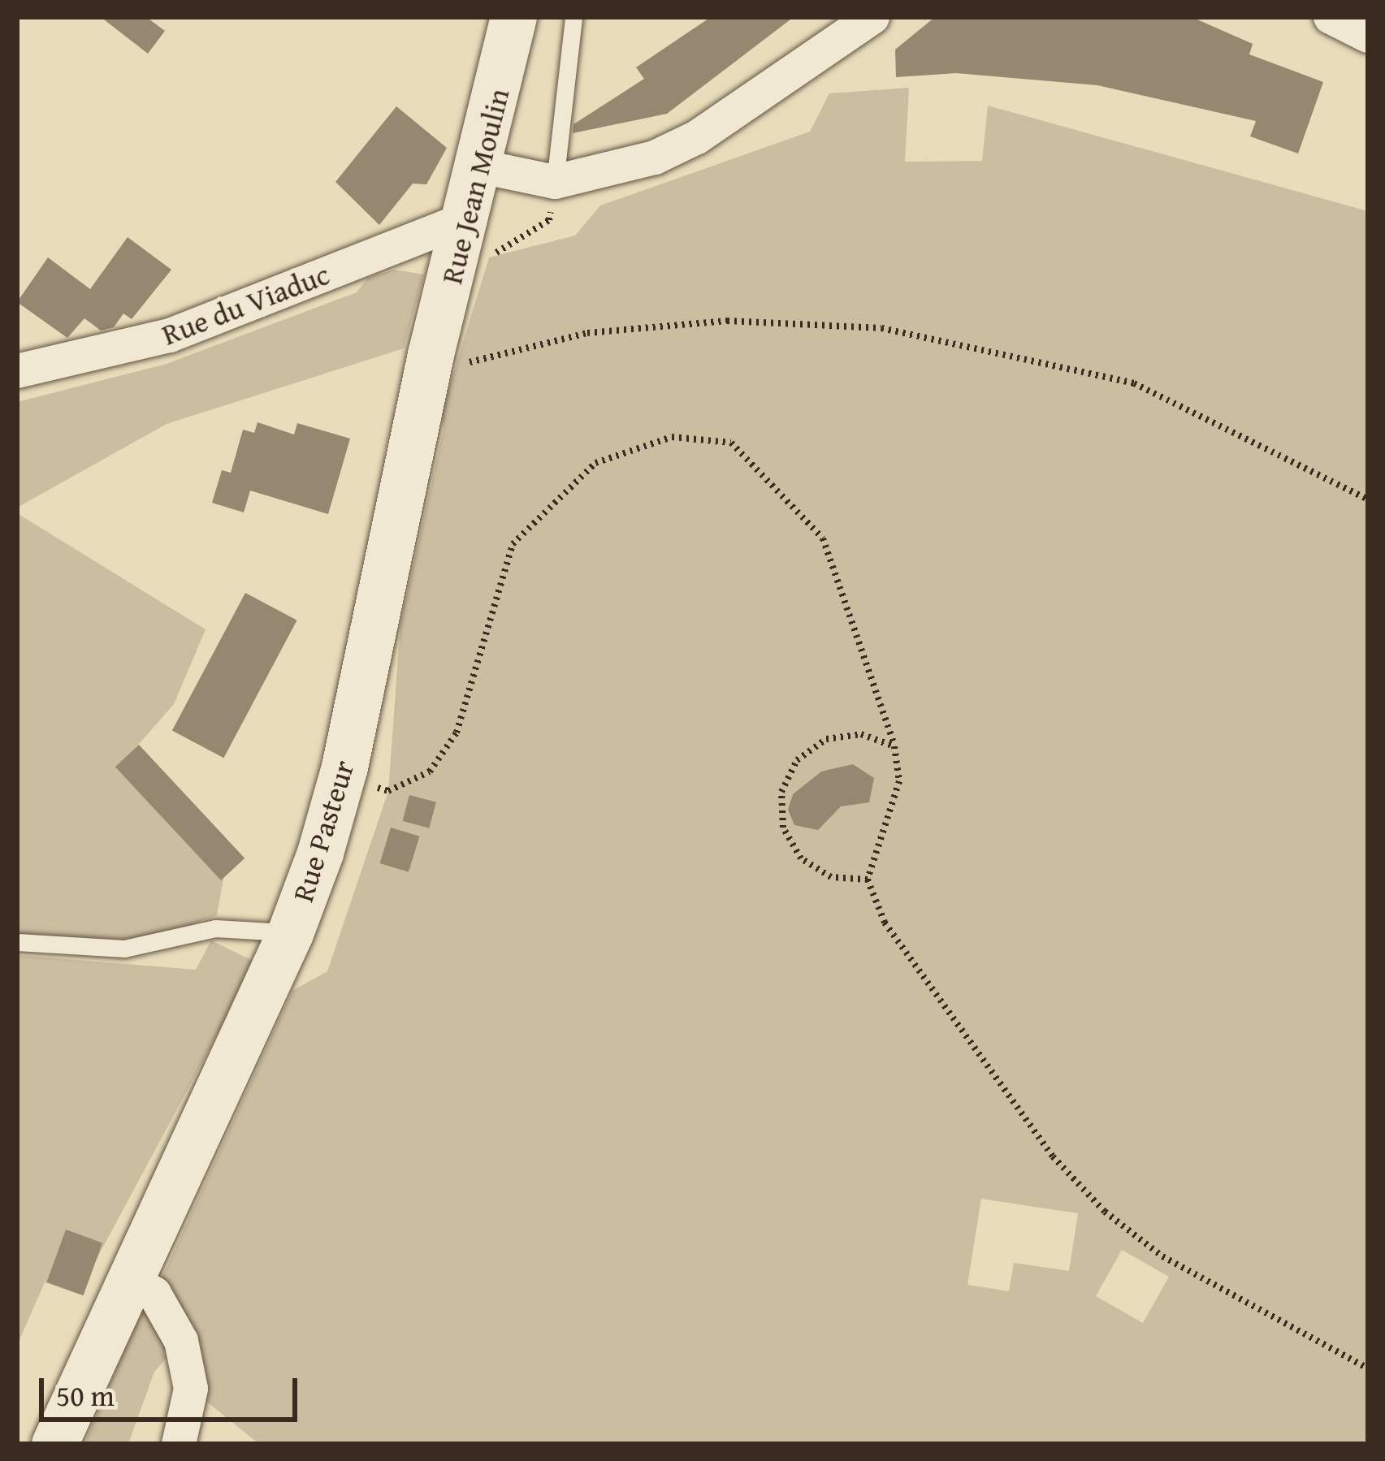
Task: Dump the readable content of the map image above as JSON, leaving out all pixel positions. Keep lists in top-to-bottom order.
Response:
{
  "streets": {
    "main road": ["Rue Jean Moulin", "Rue Pasteur"],
    "street": ["Rue du Viaduc"]
  },
  "crossings": [
    ["Rue Jean Moulin", "Rue du Viaduc"],
    ["Rue Jean Moulin", "Rue Pasteur"]
  ],
  "scale_bar": "50 m"
}
